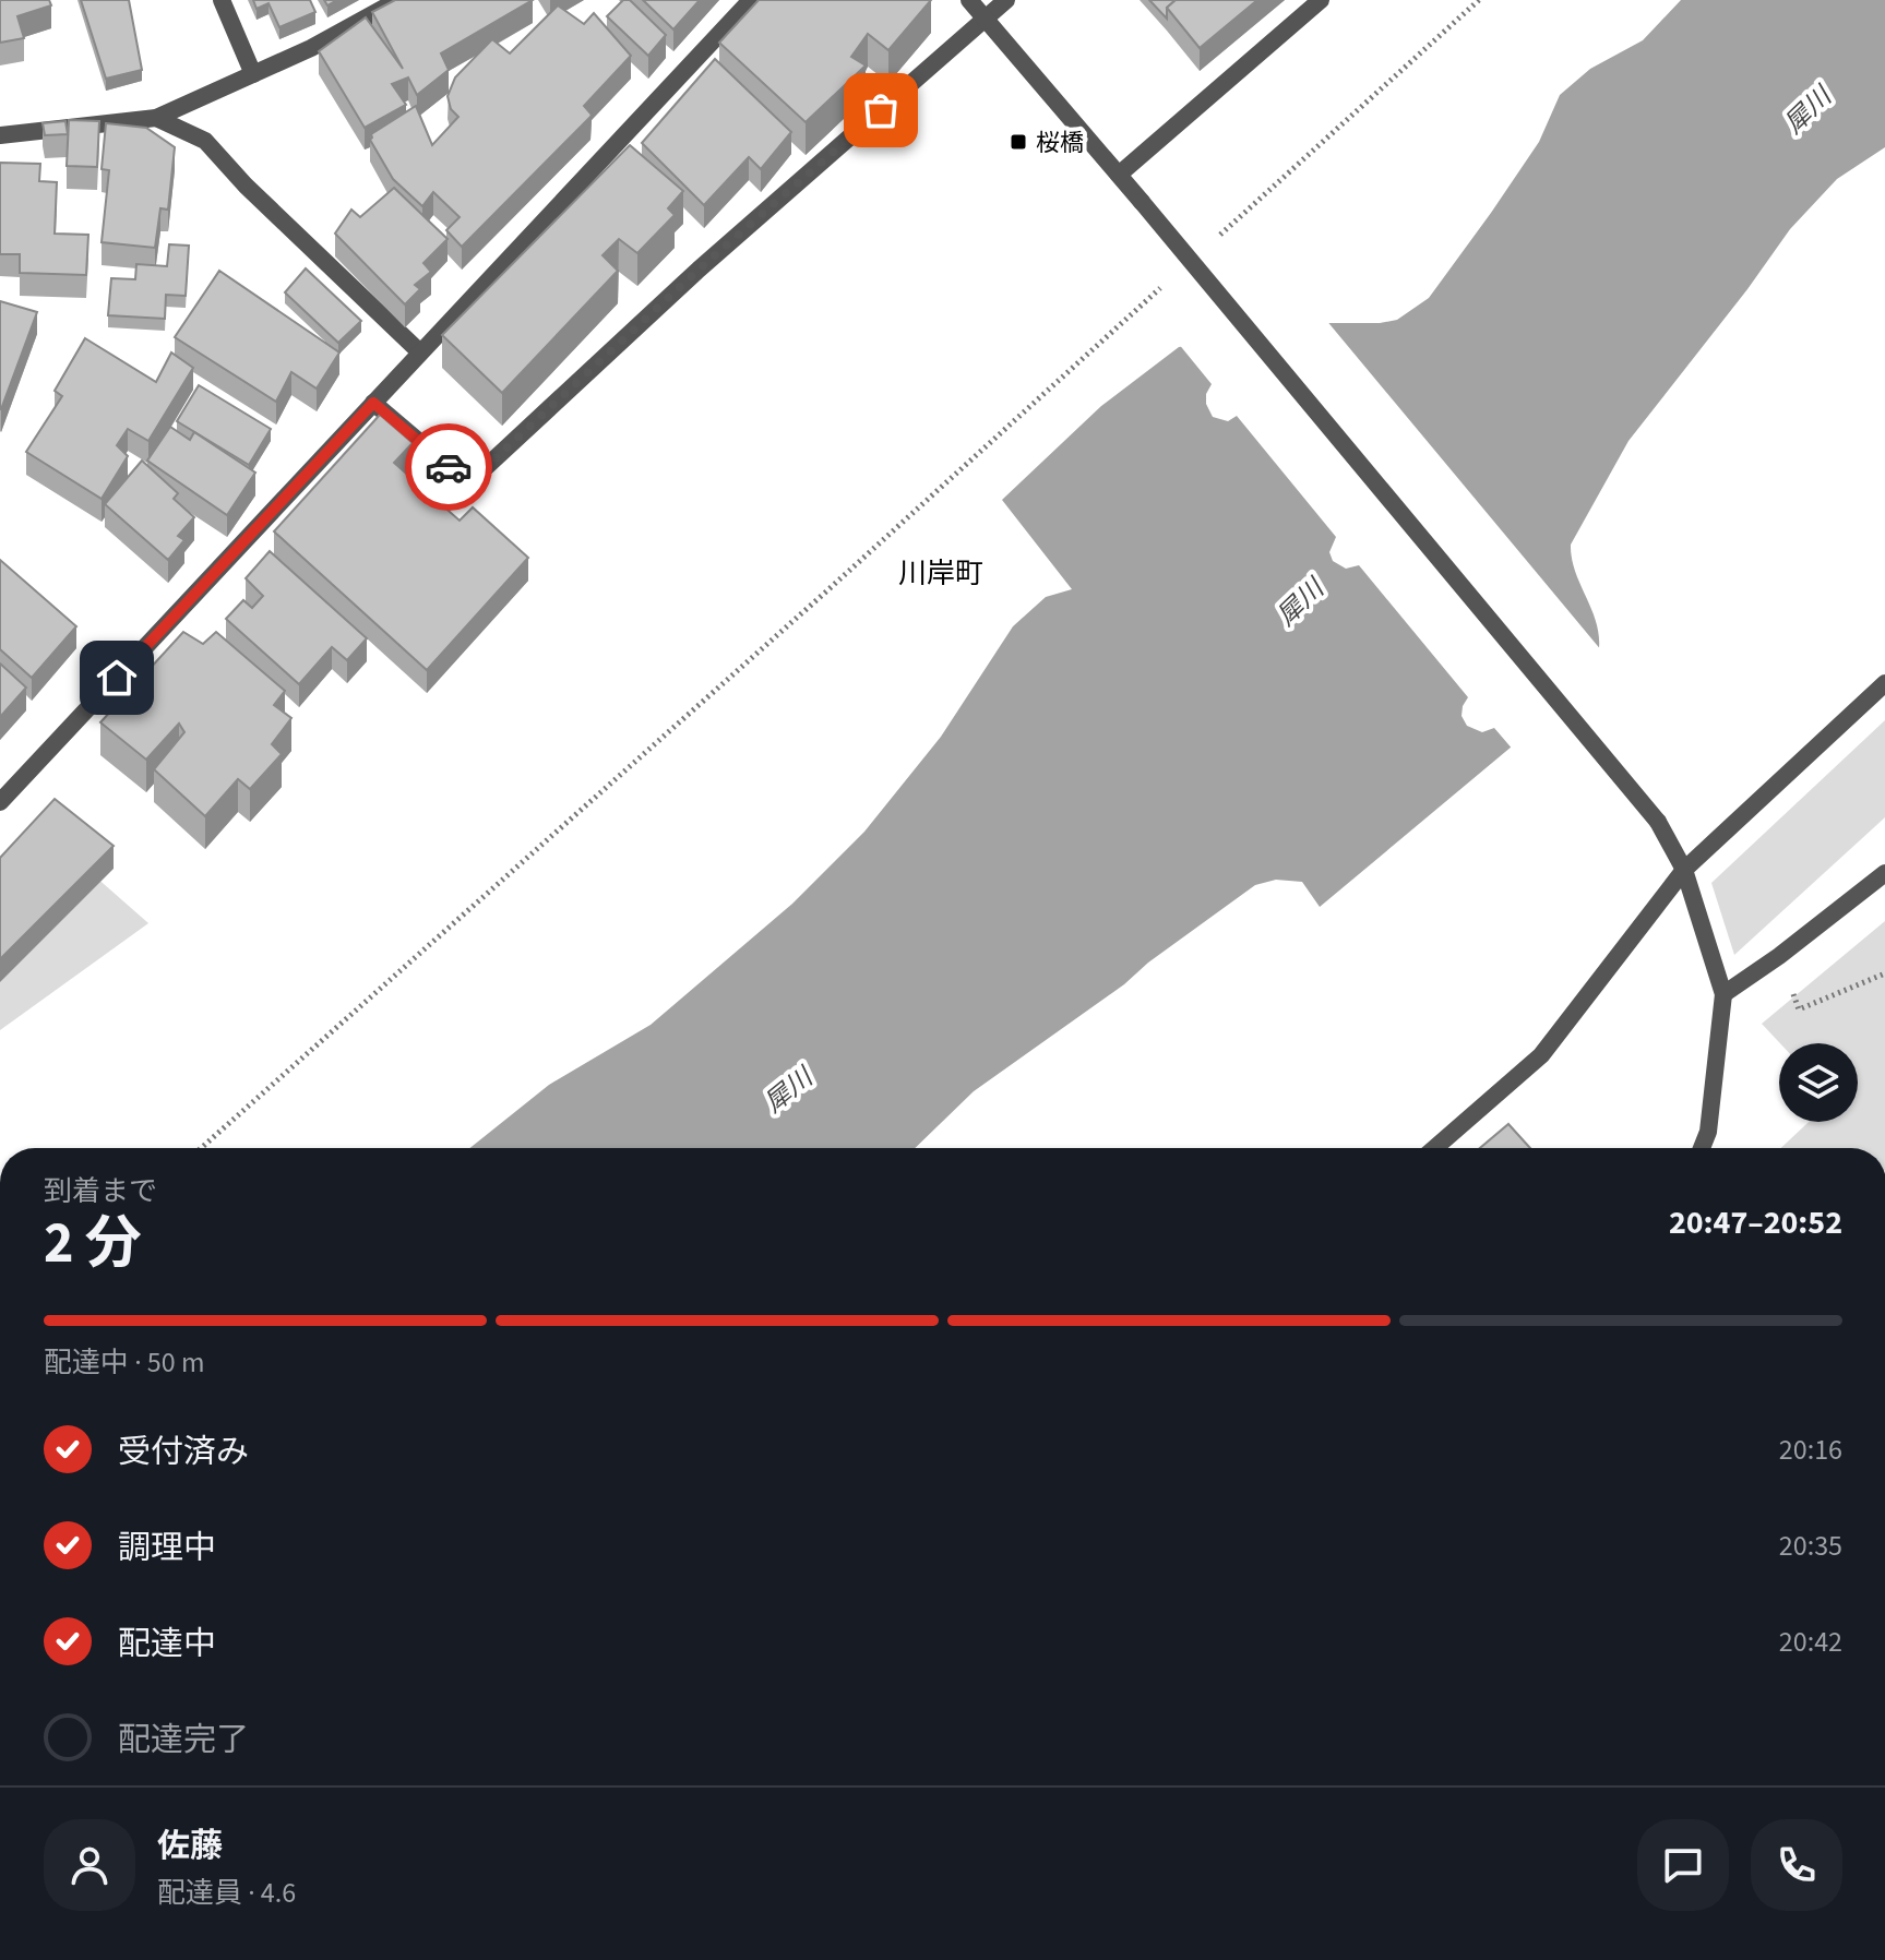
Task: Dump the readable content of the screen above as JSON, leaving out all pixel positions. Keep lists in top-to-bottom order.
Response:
{
  "districts": ["川岸町"],
  "water": ["犀川"],
  "places": {
    "transit": ["桜橋"]
  },
  "page": {
    "heading": ["2 分", "到着まで", "20:47–20:52"],
    "panel": ["佐藤", "配達員 · 4.6"],
    "bar": "配達中 · 50 m",
    "list": [
      ["受付済み", "20:16"],
      ["調理中", "20:35"],
      ["配達中", "20:42"],
      "配達完了"
    ]
  }
}
